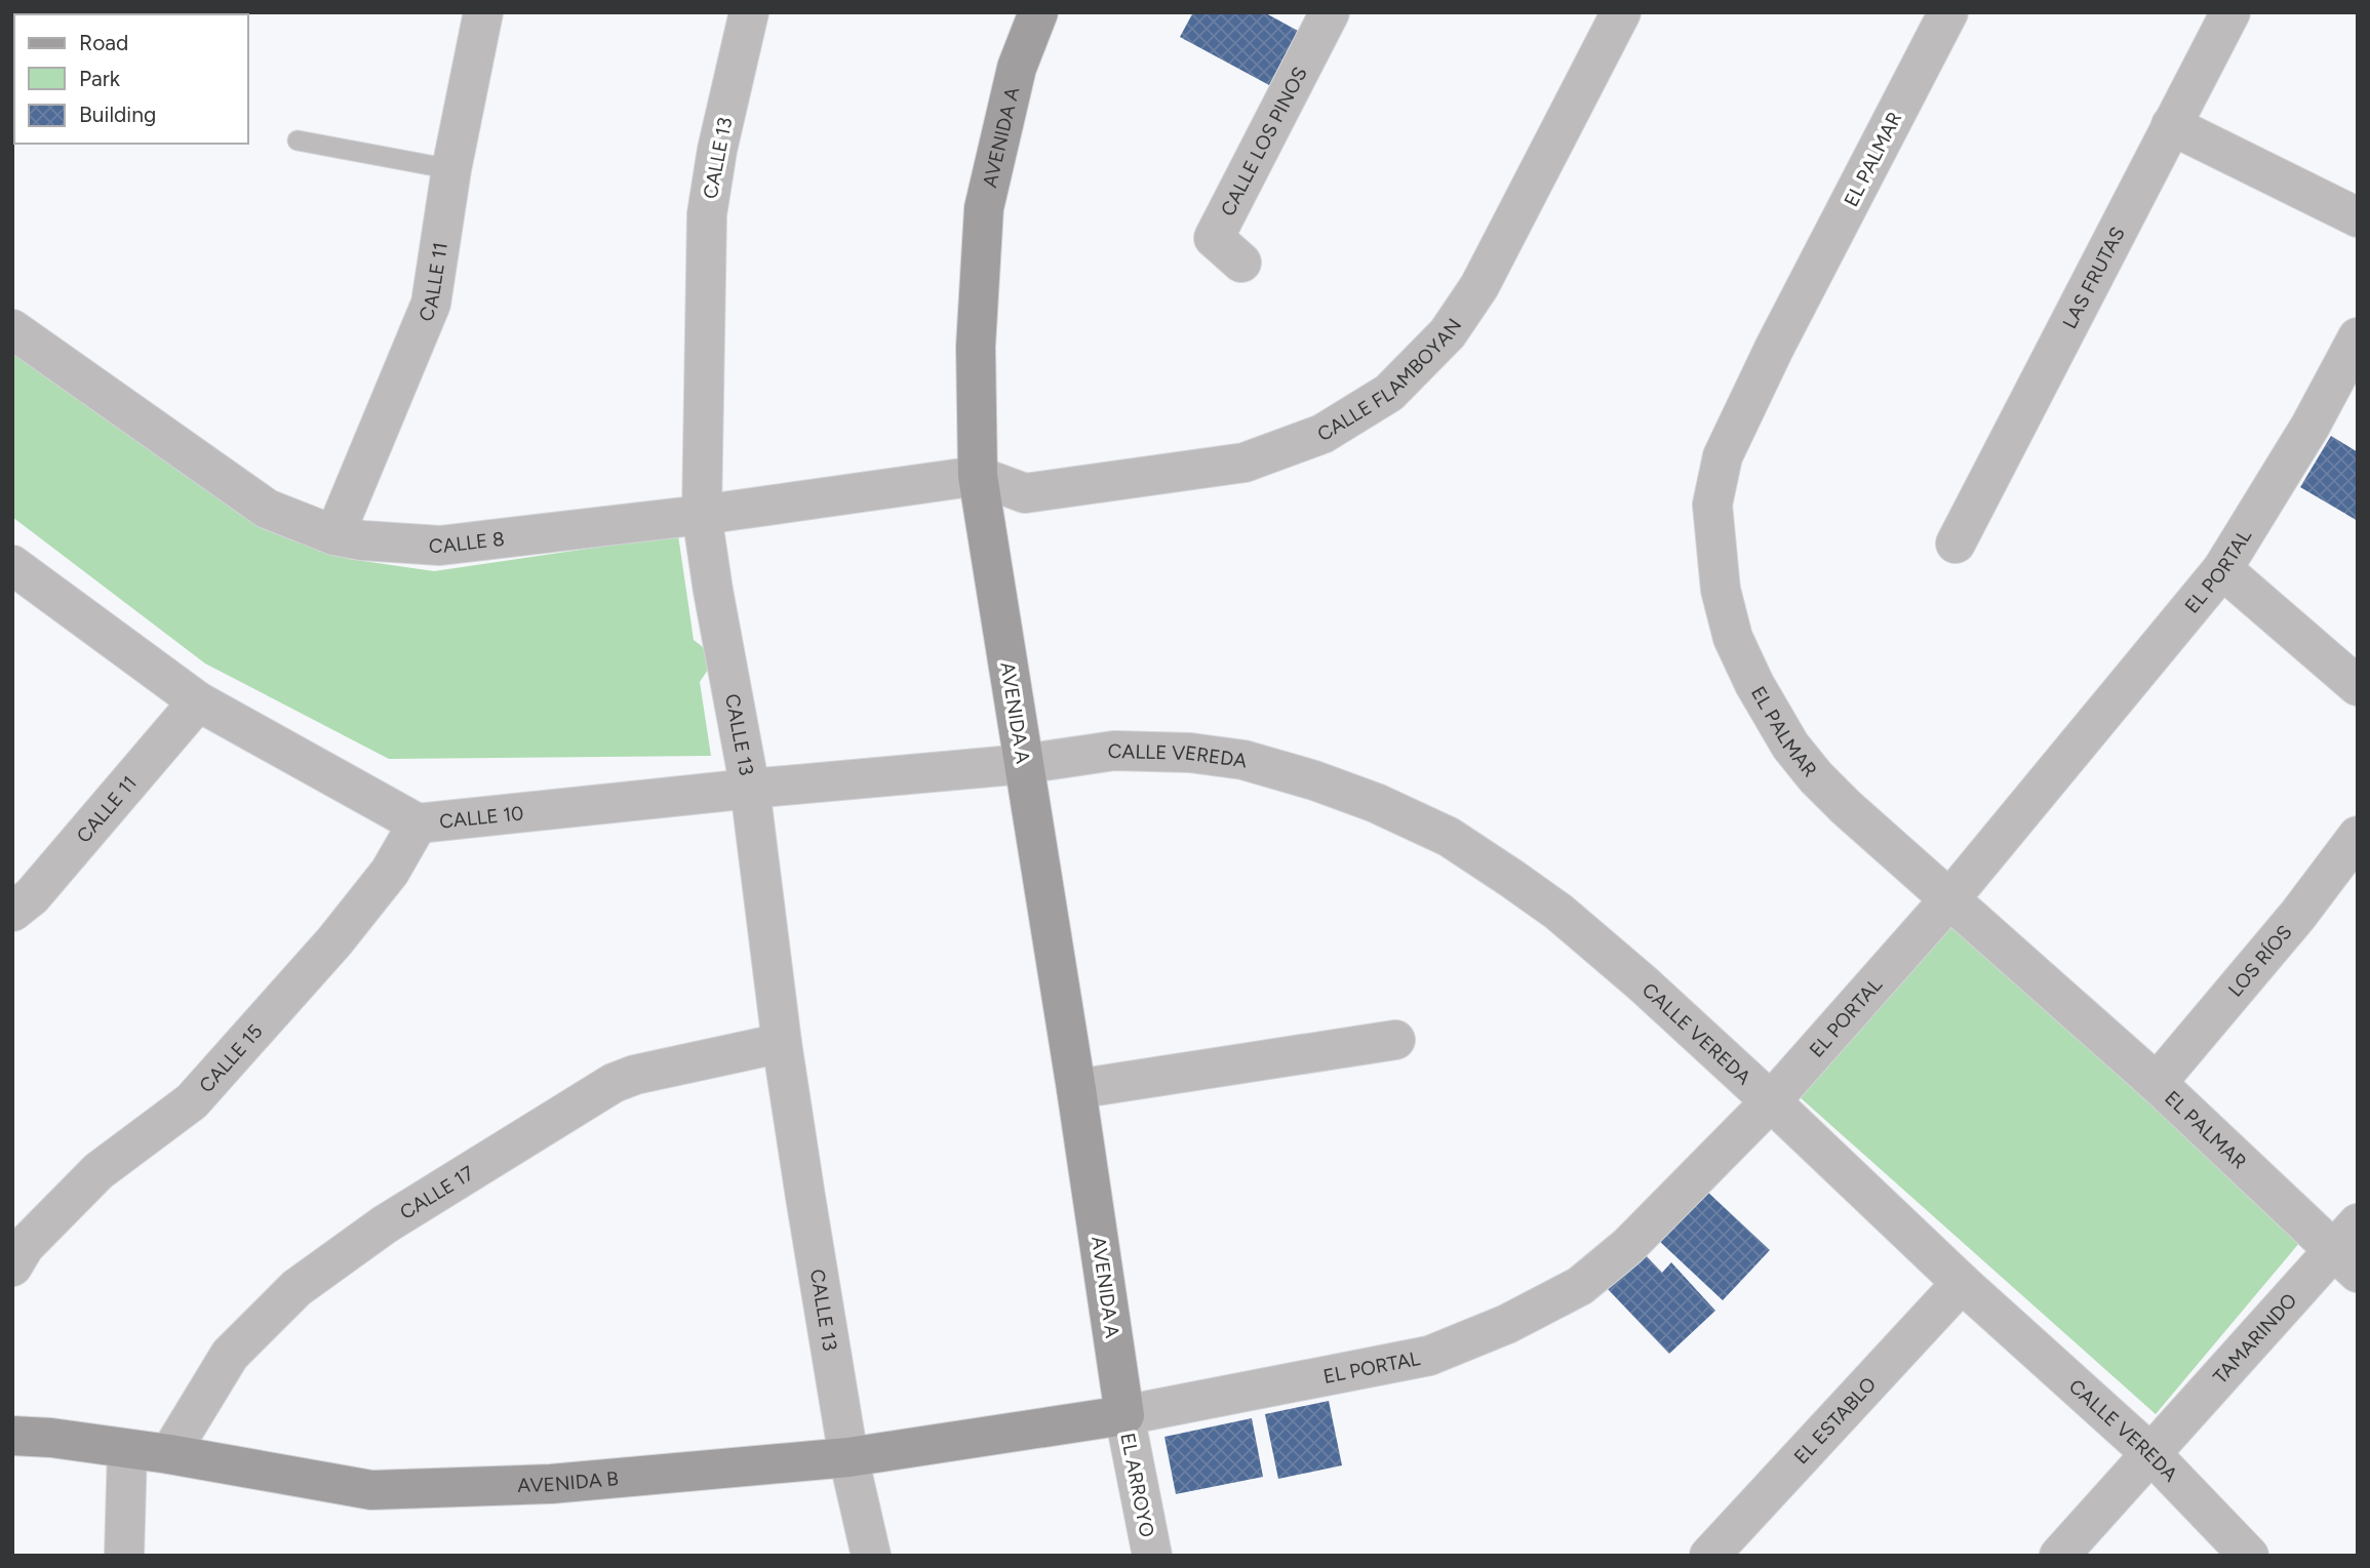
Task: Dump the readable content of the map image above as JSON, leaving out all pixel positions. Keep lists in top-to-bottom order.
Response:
{
  "streets": {
    "main road": ["AVENIDA A", "AVENIDA B"],
    "street": [
      "CALLE LOS PINOS",
      "CALLE 13",
      "EL PALMAR",
      "LAS FRUTAS",
      "CALLE 11",
      "CALLE FLAMBOYAN",
      "CALLE 8",
      "EL PORTAL",
      "CALLE VEREDA",
      "CALLE 10",
      "LOS RÍOS",
      "CALLE 15",
      "CALLE 17",
      "TAMARINDO",
      "EL ESTABLO",
      "EL ARROYO"
    ]
  },
  "crossings": [
    ["AVENIDA A", "CALLE FLAMBOYAN"],
    ["AVENIDA A", "CALLE 8"],
    ["AVENIDA A", "EL PORTAL"],
    ["AVENIDA A", "CALLE VEREDA"],
    ["AVENIDA A", "CALLE 10"],
    ["AVENIDA A", "AVENIDA B"],
    ["AVENIDA A", "EL ARROYO"],
    ["CALLE 13", "CALLE 8"],
    ["CALLE 13", "CALLE 10"],
    ["CALLE 13", "CALLE 17"],
    ["CALLE 13", "AVENIDA B"],
    ["EL PALMAR", "EL PORTAL"],
    ["EL PALMAR", "LOS RÍOS"],
    ["EL PALMAR", "TAMARINDO"],
    ["CALLE 11", "CALLE 8"],
    ["CALLE 11", "CALLE 10"],
    ["CALLE FLAMBOYAN", "CALLE 8"],
    ["EL PORTAL", "CALLE VEREDA"],
    ["EL PORTAL", "AVENIDA B"],
    ["EL PORTAL", "EL ARROYO"],
    ["CALLE VEREDA", "CALLE 10"],
    ["CALLE VEREDA", "TAMARINDO"],
    ["CALLE VEREDA", "EL ESTABLO"],
    ["CALLE 10", "CALLE 15"],
    ["CALLE 17", "AVENIDA B"],
    ["AVENIDA B", "EL ARROYO"]
  ],
  "legend": ["Road", "Park", "Building"]
}
